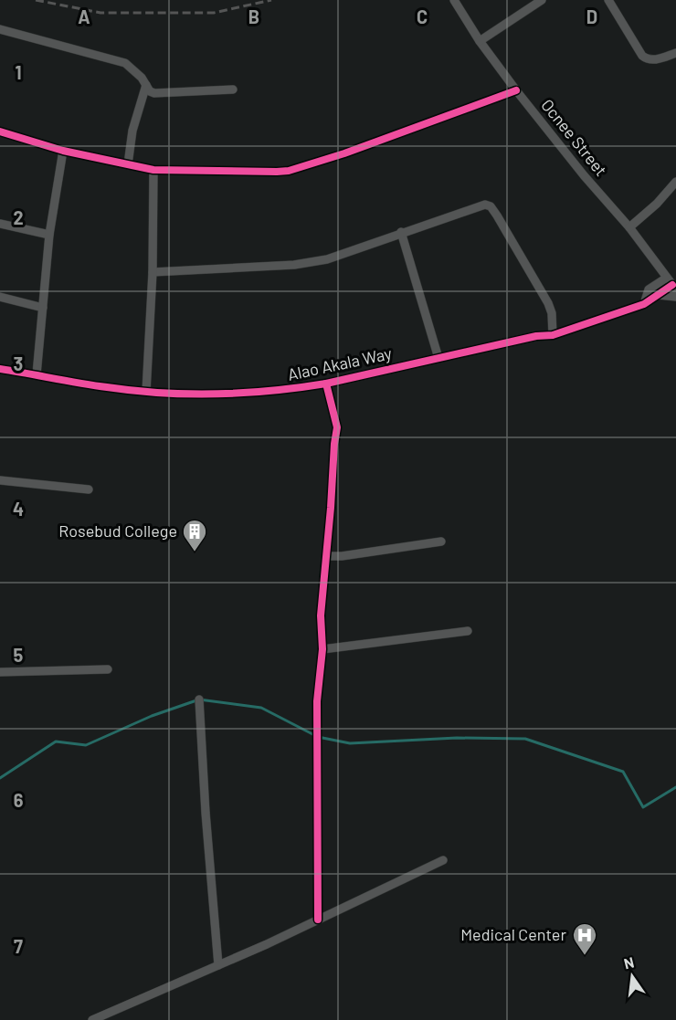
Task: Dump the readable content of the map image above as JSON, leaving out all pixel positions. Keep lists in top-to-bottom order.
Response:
{
  "streets": {
    "street": ["Ocnee Street", "Alao Akala Way"]
  },
  "crossings": [
    ["Ocnee Street", "Alao Akala Way"]
  ],
  "places": {
    "building": ["Rosebud College"],
    "hospital": ["Medical Center"]
  },
  "north": "top",
  "grid": {
    "columns": [
      "A",
      "B",
      "C",
      "D"
    ],
    "rows": [
      "1",
      "2",
      "3",
      "4",
      "5",
      "6",
      "7"
    ]
  }
}
